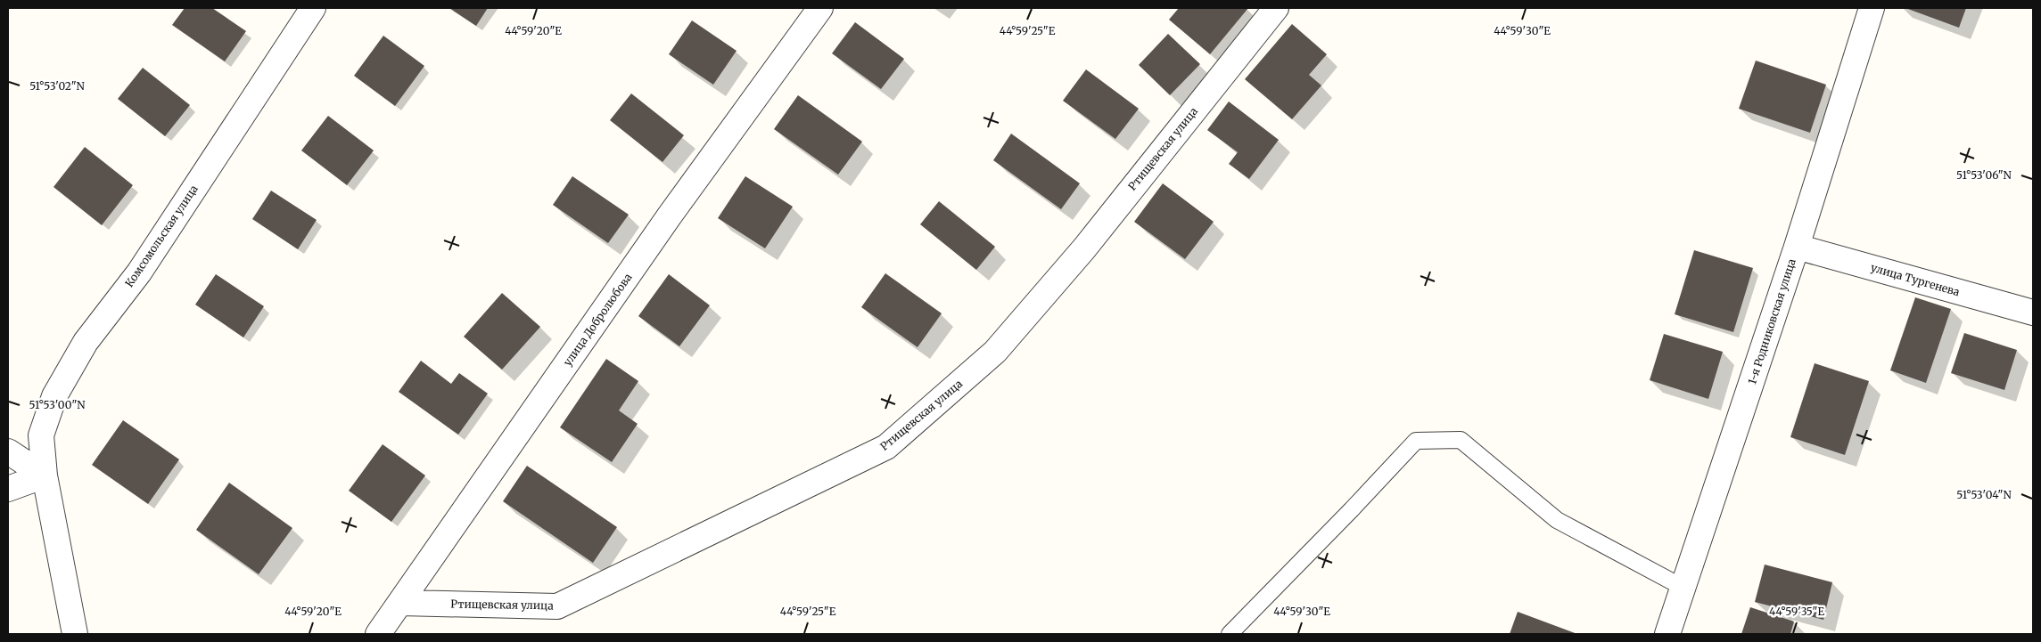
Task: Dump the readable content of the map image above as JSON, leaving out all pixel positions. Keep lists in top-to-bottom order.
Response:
{
  "streets": {
    "street": [
      "Ртищевская улица",
      "Комсомольская улица",
      "улица Тургенева",
      "улица Добролюбова",
      "1-я Родниковская улица"
    ]
  },
  "crossings": [
    ["Ртищевская улица", "улица Добролюбова"],
    ["улица Тургенева", "1-я Родниковская улица"]
  ],
  "coordinates": [
    "44°59'20\"E",
    "44°59'25\"E",
    "44°59'30\"E",
    "51°53'02\"N",
    "51°53'06\"N",
    "51°53'00\"N",
    "51°53'04\"N",
    "44°59'35\"E"
  ]
}
